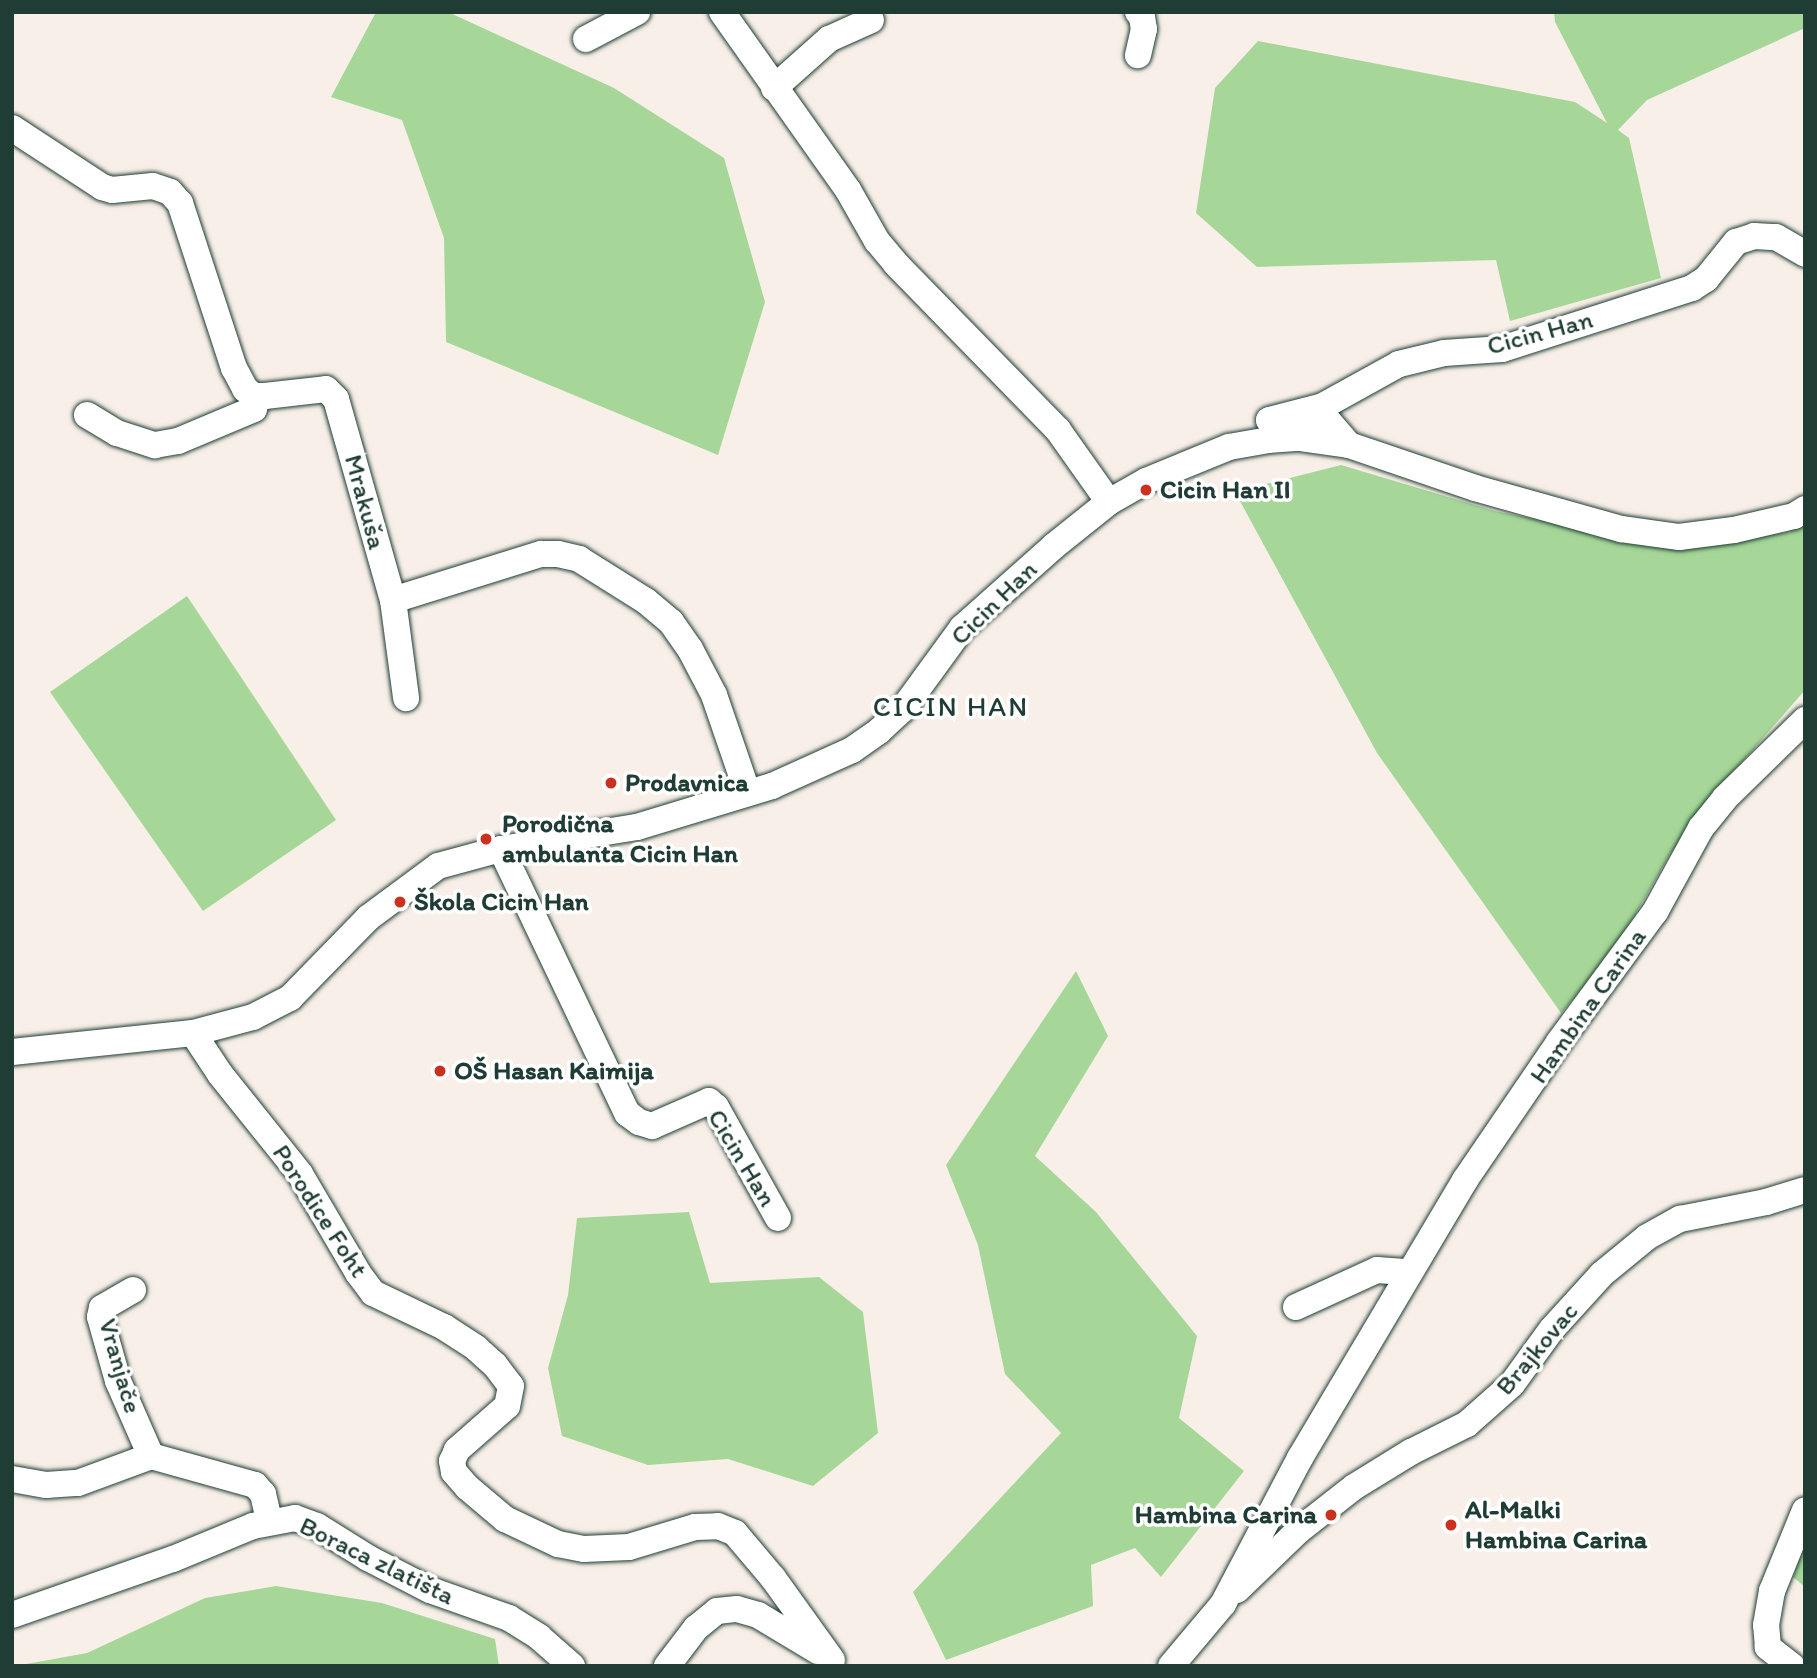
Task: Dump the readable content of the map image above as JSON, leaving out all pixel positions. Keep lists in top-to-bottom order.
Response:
{
  "streets": {
    "street": [
      "Cicin Han",
      "Mrakuša",
      "Hambina Carina",
      "Porodice Foht",
      "Brajkovac",
      "Vranjače",
      "Boraca zlatišta"
    ]
  },
  "crossings": [
    ["Cicin Han", "Porodice Foht"],
    ["Hambina Carina", "Brajkovac"]
  ],
  "districts": ["CICIN HAN"],
  "places": [
    "Cicin Han II",
    "Prodavnica",
    "Porodična ambulanta Cicin Han",
    "Škola Cicin Han",
    "OŠ Hasan Kaimija",
    "Hambina Carina",
    "Al-Malki Hambina Carina"
  ]
}
